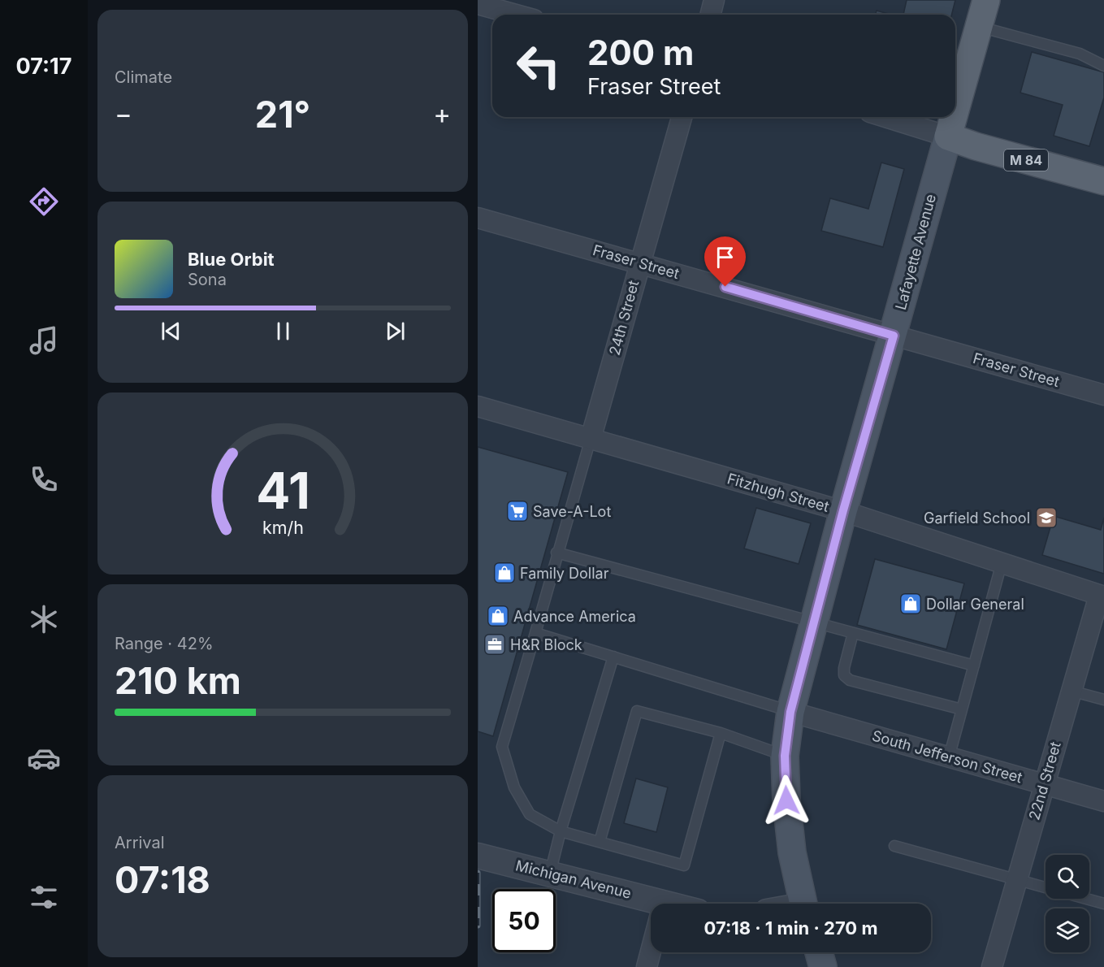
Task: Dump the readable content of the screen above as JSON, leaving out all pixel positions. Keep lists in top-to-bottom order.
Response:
{
  "streets": {
    "main road": ["M 84", "Lafayette Avenue"],
    "street": [
      "Fraser Street",
      "24th Street",
      "Fitzhugh Street",
      "South Jefferson Street",
      "22nd Street",
      "Michigan Avenue"
    ]
  },
  "crossings": [
    ["M 84", "Lafayette Avenue"],
    ["Lafayette Avenue", "Fraser Street"],
    ["Lafayette Avenue", "Fitzhugh Street"],
    ["Lafayette Avenue", "South Jefferson Street"],
    ["Fraser Street", "24th Street"],
    ["24th Street", "Fitzhugh Street"],
    ["Fitzhugh Street", "22nd Street"],
    ["South Jefferson Street", "22nd Street"]
  ],
  "places": {
    "supermarket": ["Save-A-Lot"],
    "school or university": ["Garfield School"],
    "shop": ["Family Dollar", "Dollar General", "Advance America"],
    "office": ["H&R Block"]
  },
  "page": {
    "tabs": "07:17",
    "tile": [
      "Climate",
      ["Range · 42%", "210 km"],
      ["Arrival", "07:18"]
    ],
    "turn": ["200 m", "Fraser Street"],
    "heat": ["−", "21°", "+"],
    "song": ["Blue Orbit", "Sona"],
    "limit": "50",
    "trip": "07:18 · 1 min · 270 m",
    "gauge": ["41", "km/h"]
  }
}
